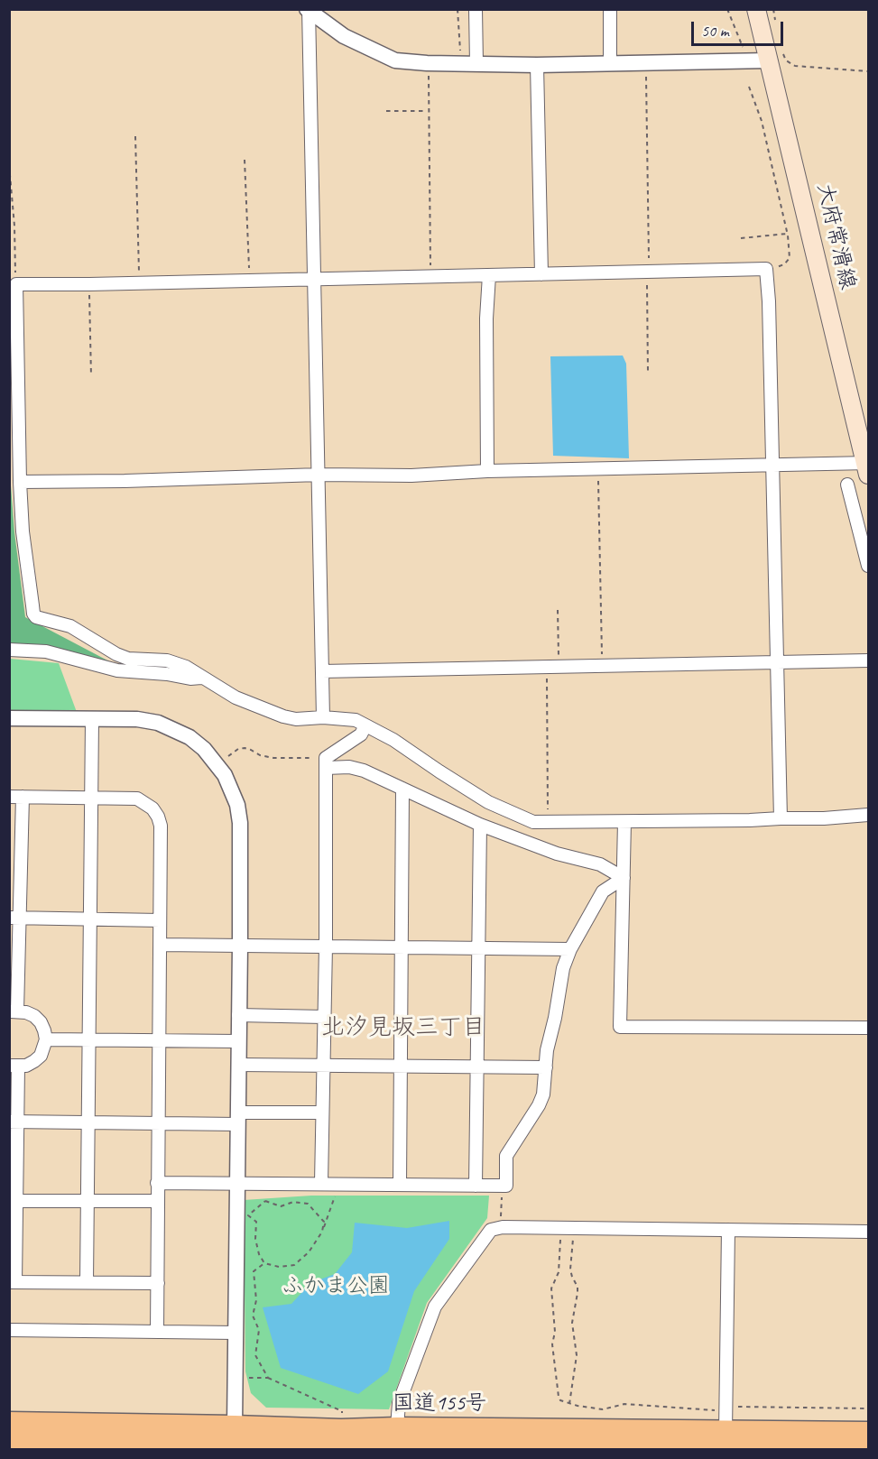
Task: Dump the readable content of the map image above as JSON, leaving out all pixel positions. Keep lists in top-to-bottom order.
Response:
{
  "streets": {
    "highway": ["国道155号"],
    "main road": ["大府常滑線"]
  },
  "districts": ["北汐見坂三丁目"],
  "parks": ["ふかま公園"],
  "scale_bar": "50 m"
}
